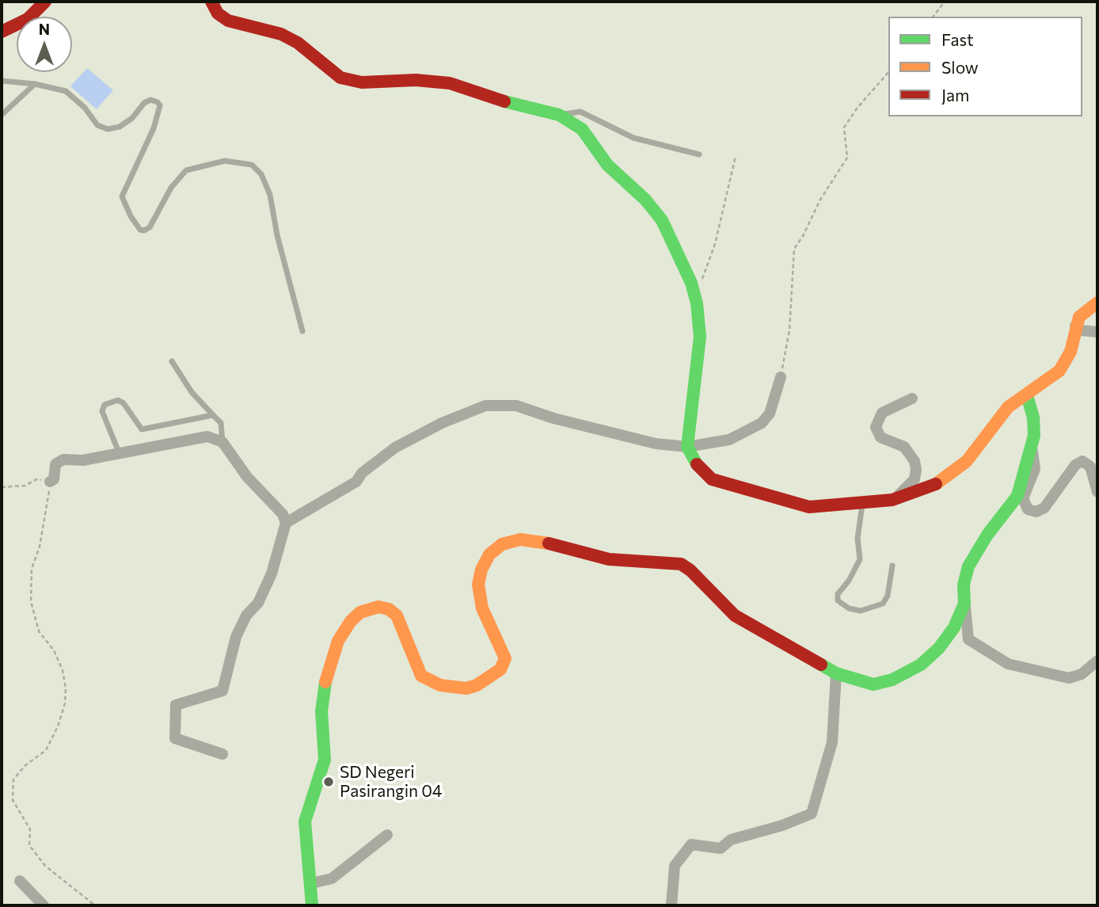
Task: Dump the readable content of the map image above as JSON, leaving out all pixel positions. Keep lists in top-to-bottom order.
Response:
{
  "places": ["SD Negeri Pasirangin 04"],
  "legend": ["Fast", "Slow", "Jam"],
  "north": "top"
}
